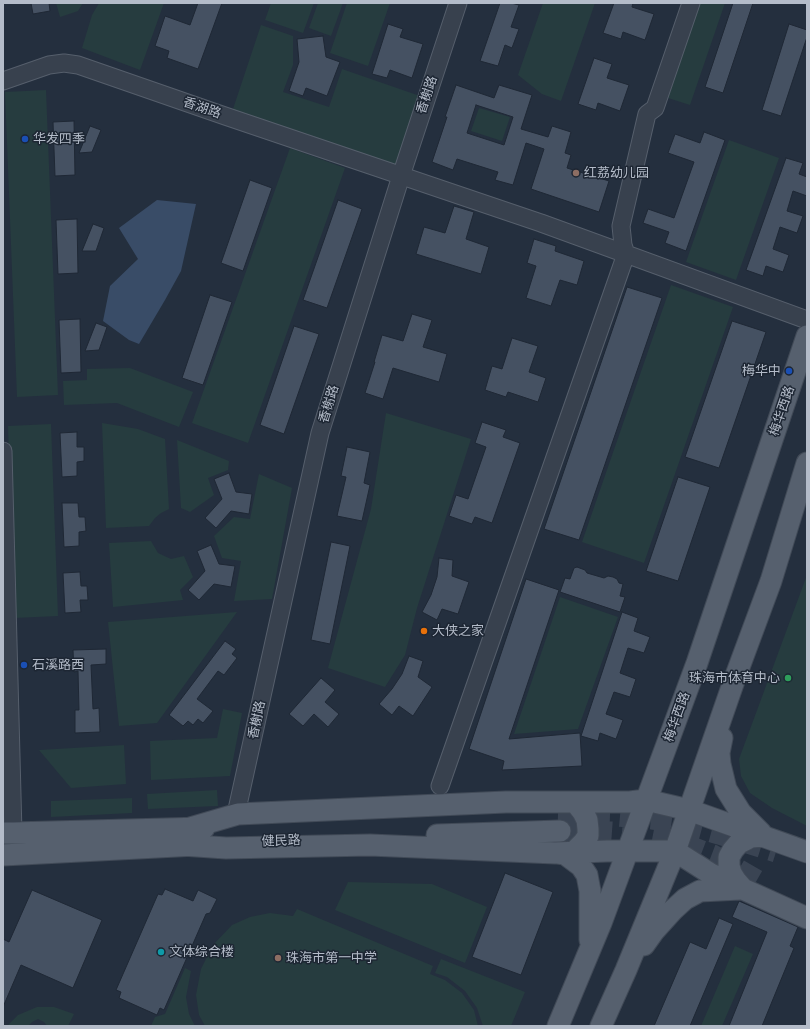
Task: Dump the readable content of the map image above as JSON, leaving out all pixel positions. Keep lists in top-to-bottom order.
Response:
{
  "streets": {
    "main road": ["梅华西路", "健民路"],
    "street": ["香榭路", "香湖路"]
  },
  "crossings": [
    ["香榭路", "香湖路"]
  ],
  "places": [
    "华发四季",
    "红荔幼儿园",
    "梅华中",
    "大侠之家",
    "石溪路西",
    "珠海市体育中心",
    "文体综合楼",
    "珠海市第一中学"
  ]
}
